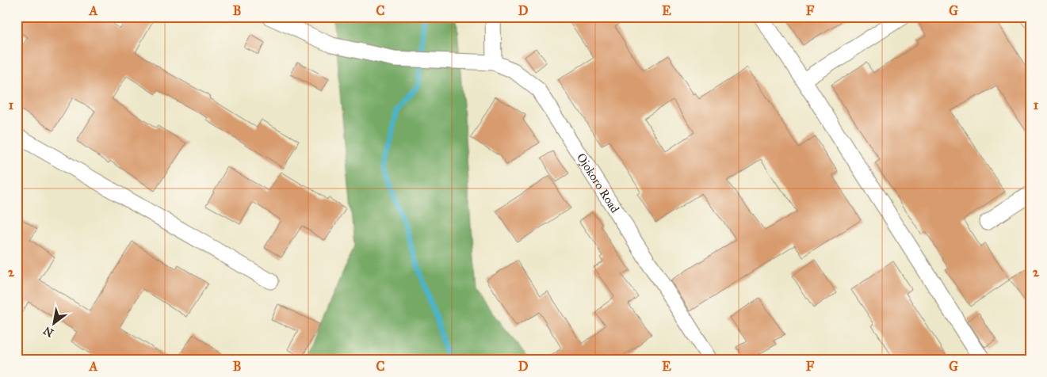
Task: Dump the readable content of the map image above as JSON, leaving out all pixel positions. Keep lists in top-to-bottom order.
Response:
{
  "streets": {
    "street": ["Ojokoro Road"]
  },
  "north": "bottom left",
  "grid": {
    "columns": [
      "A",
      "B",
      "C",
      "D",
      "E",
      "F",
      "G"
    ],
    "rows": ["1", "2"]
  }
}
